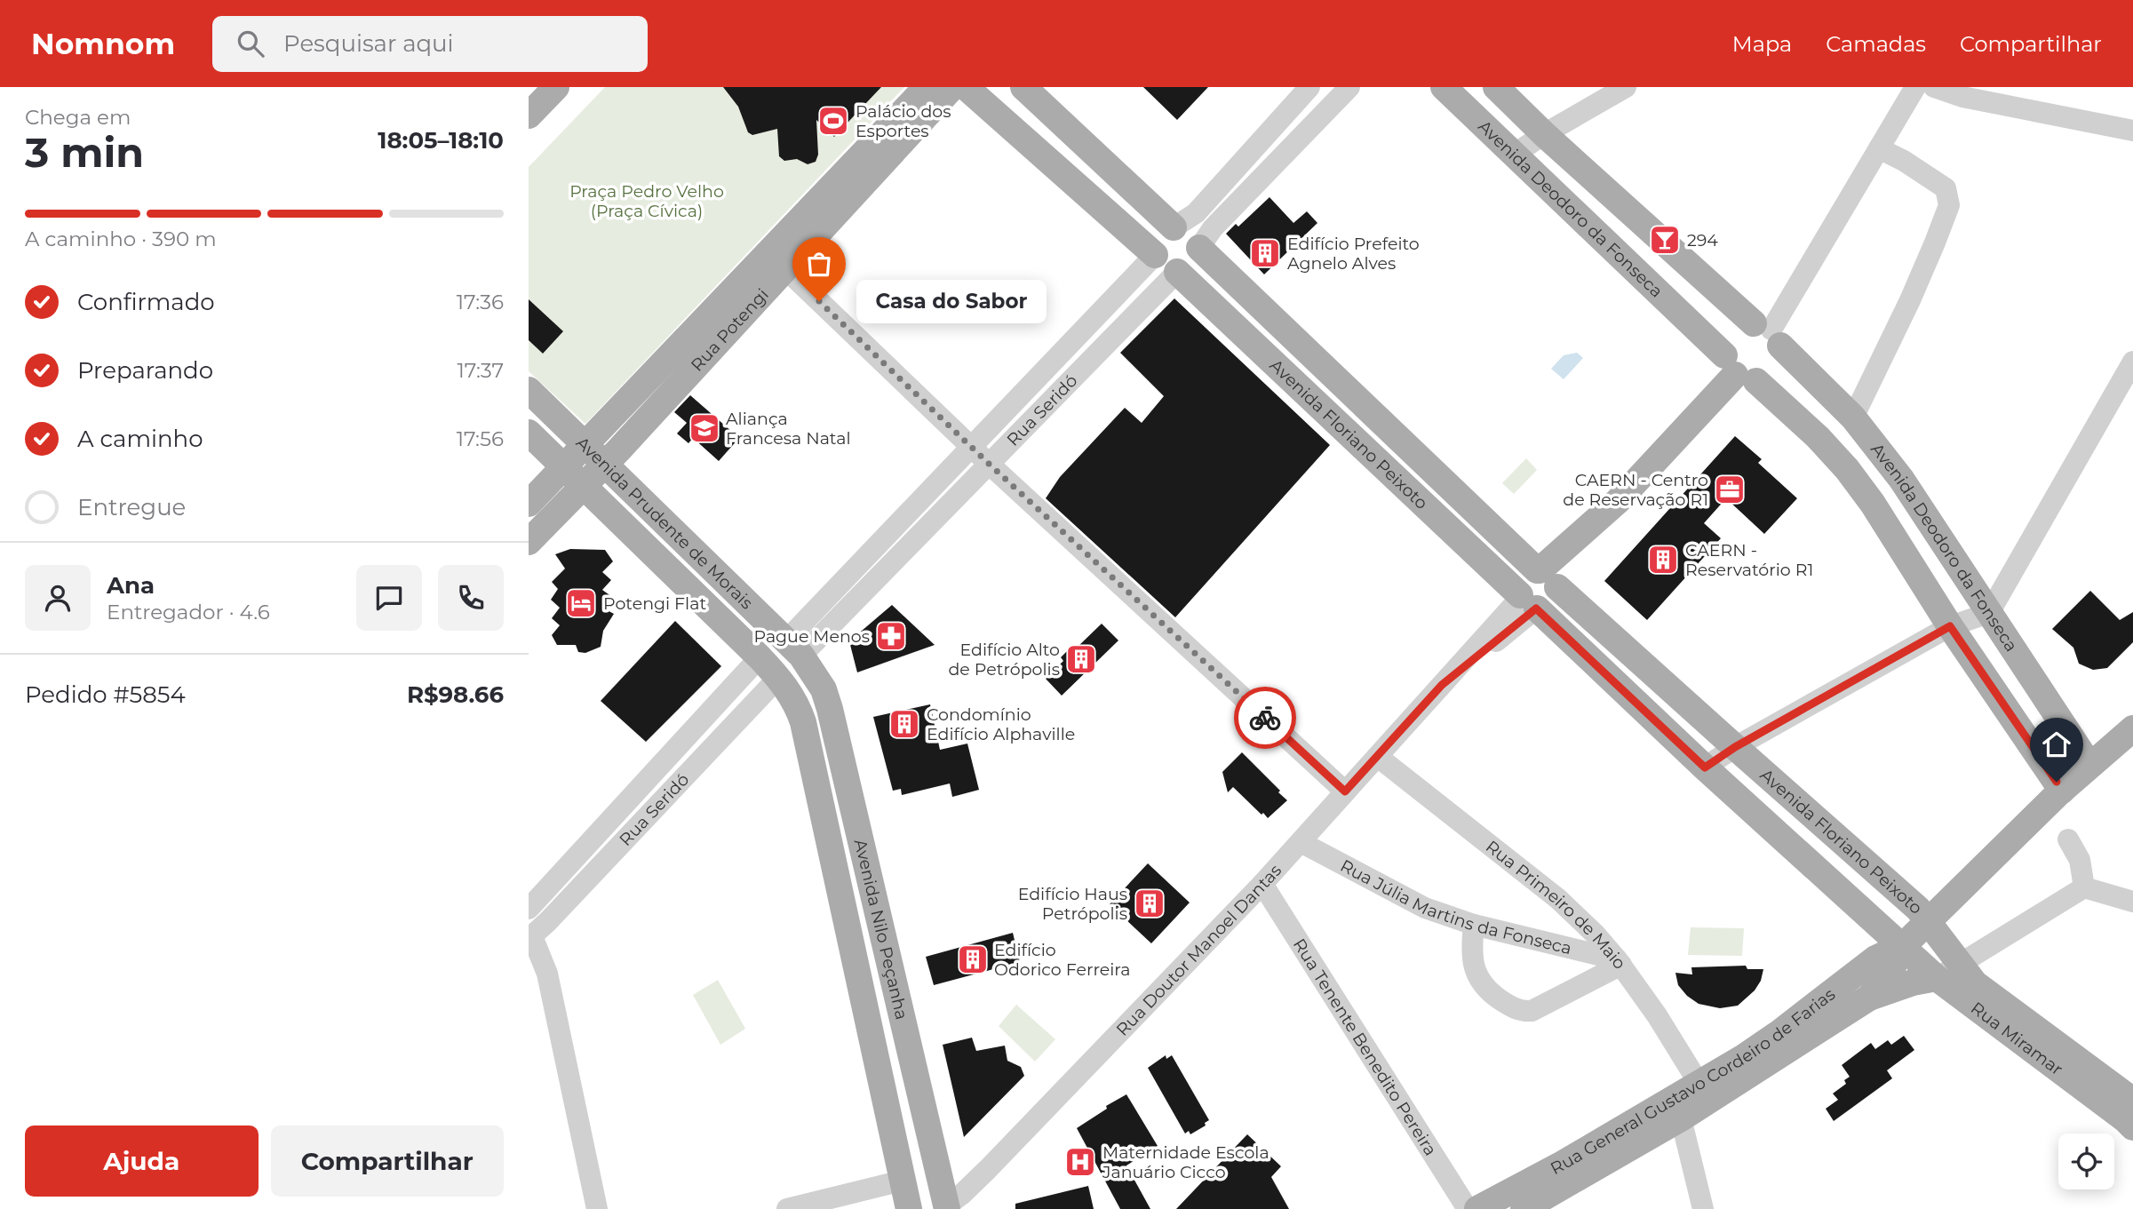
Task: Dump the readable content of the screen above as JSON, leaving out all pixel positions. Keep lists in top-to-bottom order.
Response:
{
  "streets": {
    "main road": [
      "Avenida Deodoro da Fonseca",
      "Rua Potengi",
      "Avenida Floriano Peixoto",
      "Avenida Prudente de Morais",
      "Avenida Nilo Peçanha",
      "Rua Miramar",
      "Rua General Gustavo Cordeiro de Farias"
    ],
    "street": [
      "Rua Seridó",
      "Rua Júlia Martins da Fonseca",
      "Rua Primeiro de Maio",
      "Rua Doutor Manoel Dantas",
      "Rua Tenente Benedito Pereira"
    ]
  },
  "crossings": [
    ["Avenida Deodoro da Fonseca", "Rua General Gustavo Cordeiro de Farias"],
    ["Rua Potengi", "Avenida Prudente de Morais"],
    ["Rua Seridó", "Avenida Floriano Peixoto"],
    ["Rua Seridó", "Avenida Prudente de Morais"],
    ["Rua Seridó", "Avenida Nilo Peçanha"],
    ["Avenida Floriano Peixoto", "Rua Doutor Manoel Dantas"],
    ["Avenida Floriano Peixoto", "Rua Miramar"],
    ["Avenida Floriano Peixoto", "Rua General Gustavo Cordeiro de Farias"],
    ["Avenida Prudente de Morais", "Avenida Nilo Peçanha"],
    ["Rua Júlia Martins da Fonseca", "Rua Primeiro de Maio"],
    ["Rua Júlia Martins da Fonseca", "Rua Doutor Manoel Dantas"],
    ["Rua Primeiro de Maio", "Rua Doutor Manoel Dantas"],
    ["Rua Primeiro de Maio", "Rua General Gustavo Cordeiro de Farias"],
    ["Avenida Nilo Peçanha", "Rua Doutor Manoel Dantas"],
    ["Rua Doutor Manoel Dantas", "Rua Tenente Benedito Pereira"],
    ["Rua Miramar", "Rua General Gustavo Cordeiro de Farias"]
  ],
  "parks": ["Praça Pedro Velho (Praça Cívica)"],
  "places": {
    "sports": ["Palácio dos Esportes"],
    "bar": ["294"],
    "building": [
      "Edifício Prefeito Agnelo Alves",
      "CAERN - Reservatório R1",
      "Edifício Alto de Petrópolis",
      "Condomínio Edifício Alphaville",
      "Edifício Haus Petrópolis",
      "Edifício Odorico Ferreira"
    ],
    "other": ["Casa do Sabor"],
    "school or university": ["Aliança Francesa Natal"],
    "office": ["CAERN - Centro de Reservação R1"],
    "hotel": ["Potengi Flat"],
    "pharmacy": ["Pague Menos"],
    "hospital": ["Maternidade Escola Januário Cicco"]
  },
  "page": {
    "header": "Nomnom",
    "search": "Pesquisar aqui",
    "nav": ["Mapa", "Camadas", "Compartilhar"],
    "heading": ["3 min", "Chega em", "18:05–18:10"],
    "panel": [
      "Ana",
      "Entregador · 4.6",
      "Pedido #5854",
      "R$98.66"
    ],
    "bar": "A caminho · 390 m",
    "list": [
      ["Confirmado", "17:36"],
      ["Preparando", "17:37"],
      ["A caminho", "17:56"],
      "Entregue"
    ],
    "bubble": "Casa do Sabor",
    "buttons": ["Ajuda", "Compartilhar"]
  }
}
